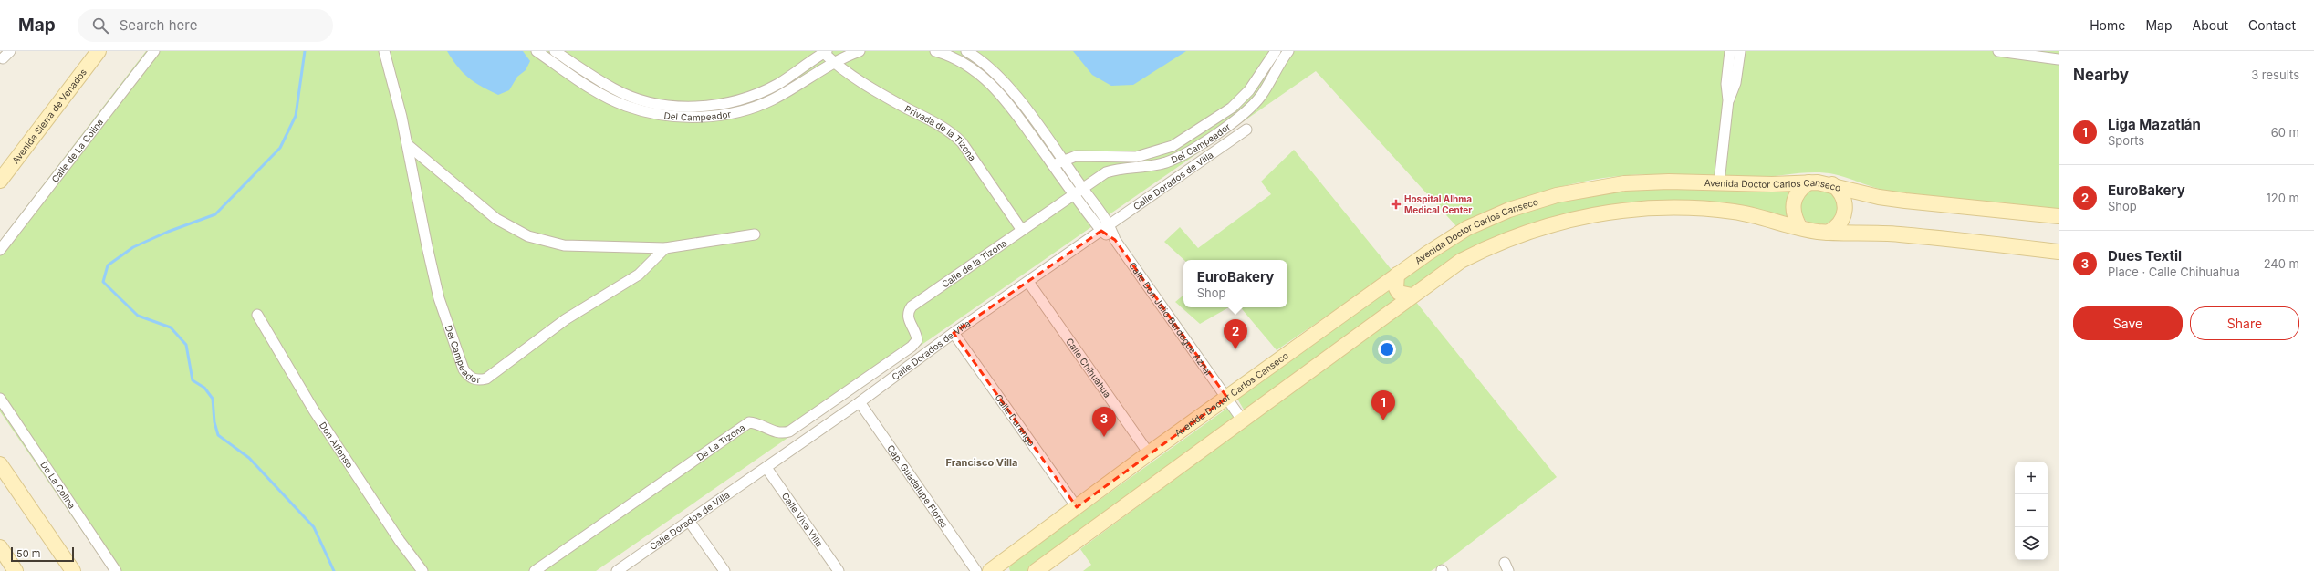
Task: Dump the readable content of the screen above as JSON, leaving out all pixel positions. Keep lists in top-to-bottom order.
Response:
{
  "streets": {
    "main road": ["Avenida Sierra de Venados", "Avenida Doctor Carlos Canseco"],
    "street": [
      "Del Campeador",
      "Privada de la Tizona",
      "Calle de La Colina",
      "Calle Dorados de Villa",
      "Calle de la Tizona",
      "Calle Don Julio Berdegue Aznar",
      "Calle Chihuahua",
      "Calle Durango",
      "De La Tizona",
      "Don Alfonso",
      "De La Colina",
      "Cap. Guadalupe Flores",
      "Calle Viva Villa"
    ]
  },
  "crossings": [
    ["Del Campeador", "Privada de la Tizona"],
    ["Del Campeador", "Calle de la Tizona"],
    ["Privada de la Tizona", "Calle de la Tizona"],
    ["Calle Dorados de Villa", "Calle Chihuahua"],
    ["Calle Dorados de Villa", "Calle Durango"],
    ["Calle Dorados de Villa", "Cap. Guadalupe Flores"],
    ["Calle Dorados de Villa", "Calle Viva Villa"],
    ["Avenida Doctor Carlos Canseco", "Calle Don Julio Berdegue Aznar"],
    ["Avenida Doctor Carlos Canseco", "Calle Chihuahua"],
    ["Avenida Doctor Carlos Canseco", "Calle Durango"],
    ["Calle de la Tizona", "De La Tizona"]
  ],
  "districts": ["Francisco Villa"],
  "places": {
    "health": ["Hospital Alhma Medical Center"]
  },
  "scale_bar": "50 m",
  "page": {
    "header": "Map",
    "search": "Search here",
    "nav": [
      "Home",
      "Map",
      "About",
      "Contact"
    ],
    "heading": ["Nearby", "3 results"],
    "list": [
      {
        "mark": "1",
        "name": "Liga Mazatlán",
        "note": "Sports",
        "value": "60 m"
      },
      {
        "mark": "2",
        "name": "EuroBakery",
        "note": "Shop",
        "value": "120 m"
      },
      {
        "mark": "3",
        "name": "Dues Textil",
        "note": "Place · Calle Chihuahua",
        "value": "240 m"
      }
    ],
    "popup": ["EuroBakery", "Shop"],
    "buttons": ["Save", "Share"],
    "pins": ["2", "1", "3"],
    "map_buttons": ["+", "−"],
    "scale": "50 m"
  }
}
